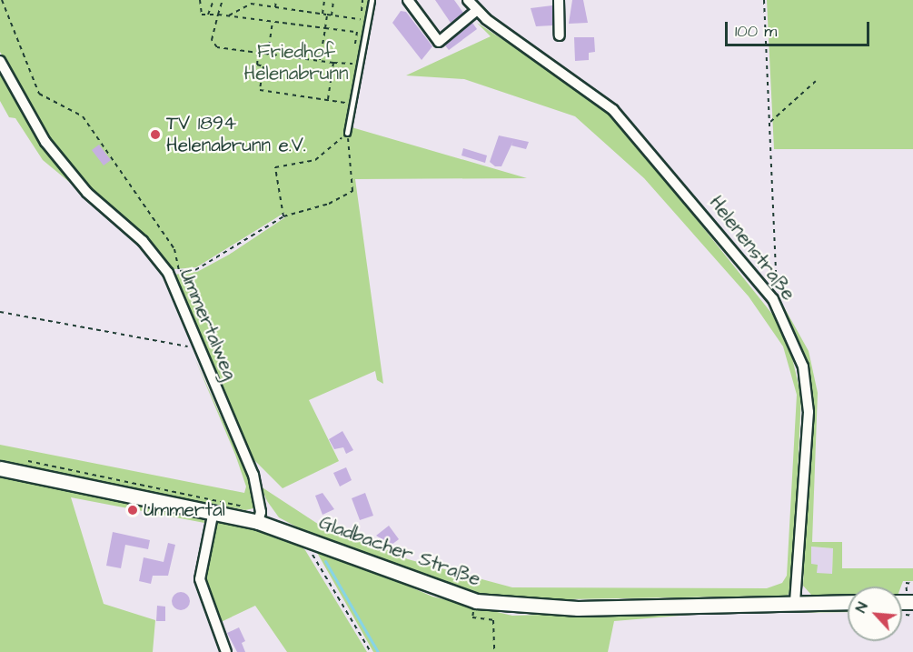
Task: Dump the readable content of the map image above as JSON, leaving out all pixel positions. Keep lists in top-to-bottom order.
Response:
{
  "streets": {
    "main road": ["Gladbacher Straße"],
    "street": ["Helenenstraße", "Ummertalweg"]
  },
  "crossings": [
    ["Helenenstraße", "Gladbacher Straße"],
    ["Ummertalweg", "Gladbacher Straße"]
  ],
  "parks": ["Friedhof Helenabrunn"],
  "places": ["TV 1894 Helenabrunn e.V.", "Ummertal"],
  "scale_bar": "100 m",
  "north": "top left"
}
